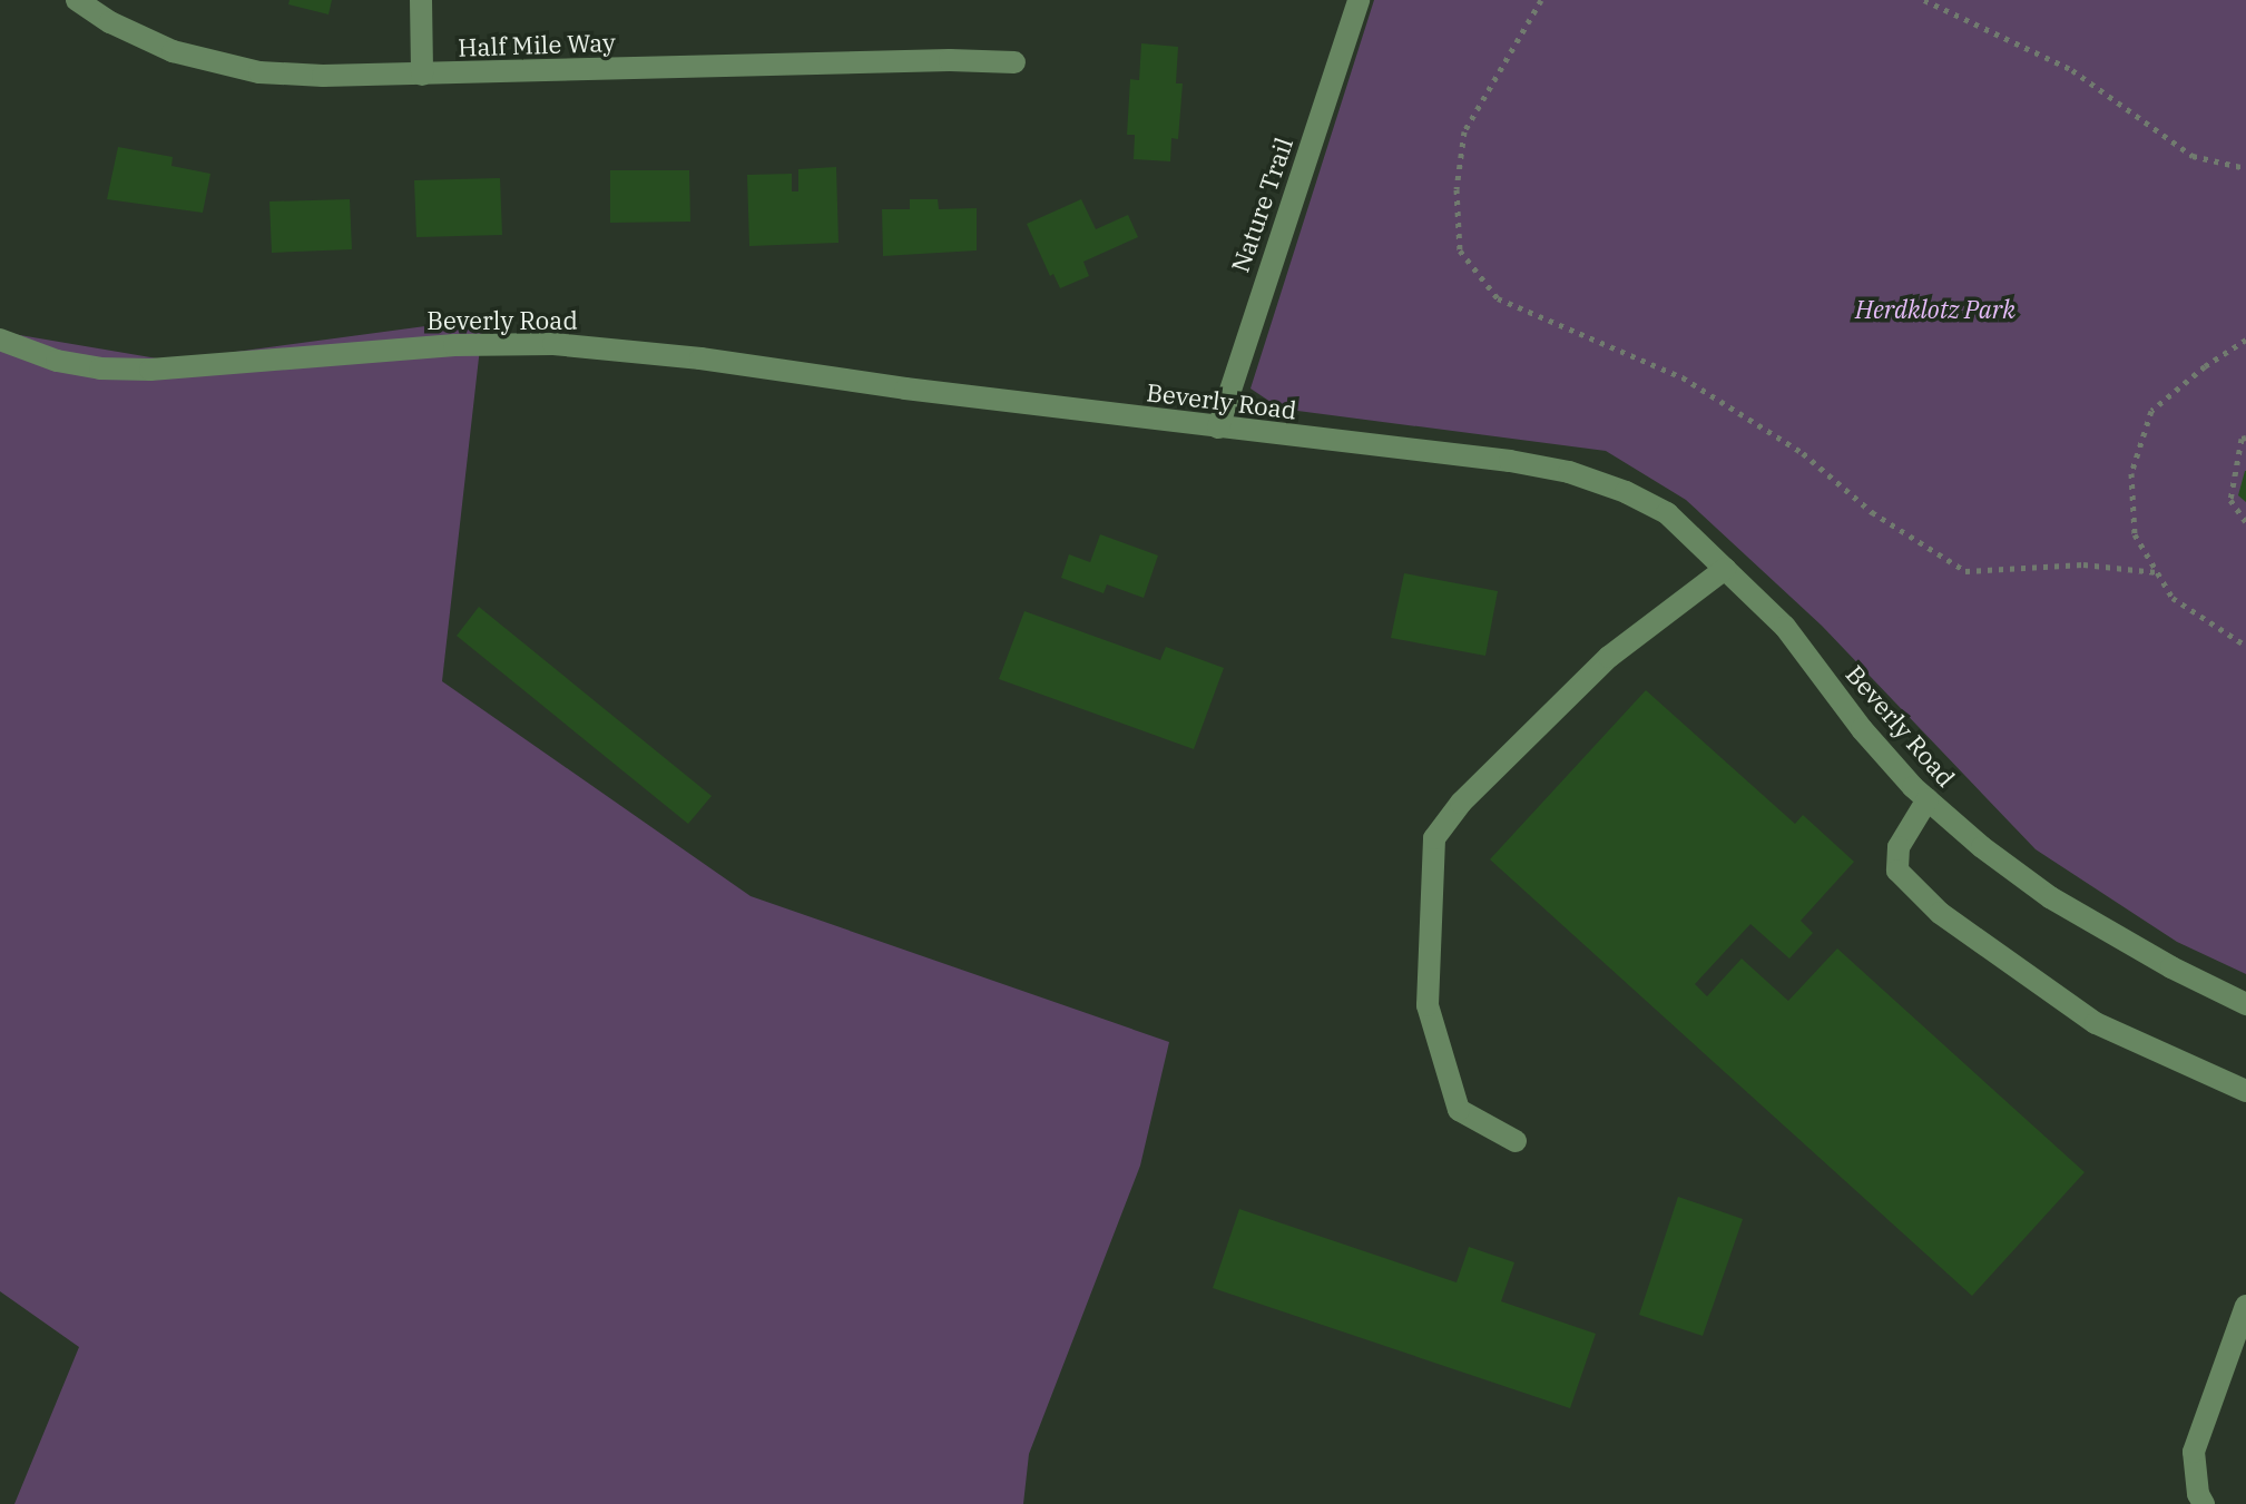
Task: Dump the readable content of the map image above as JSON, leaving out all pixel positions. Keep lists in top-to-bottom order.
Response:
{
  "streets": {
    "street": ["Half Mile Way", "Nature Trail", "Beverly Road"]
  },
  "crossings": [
    ["Nature Trail", "Beverly Road"]
  ],
  "parks": ["Herdklotz Park"]
}
